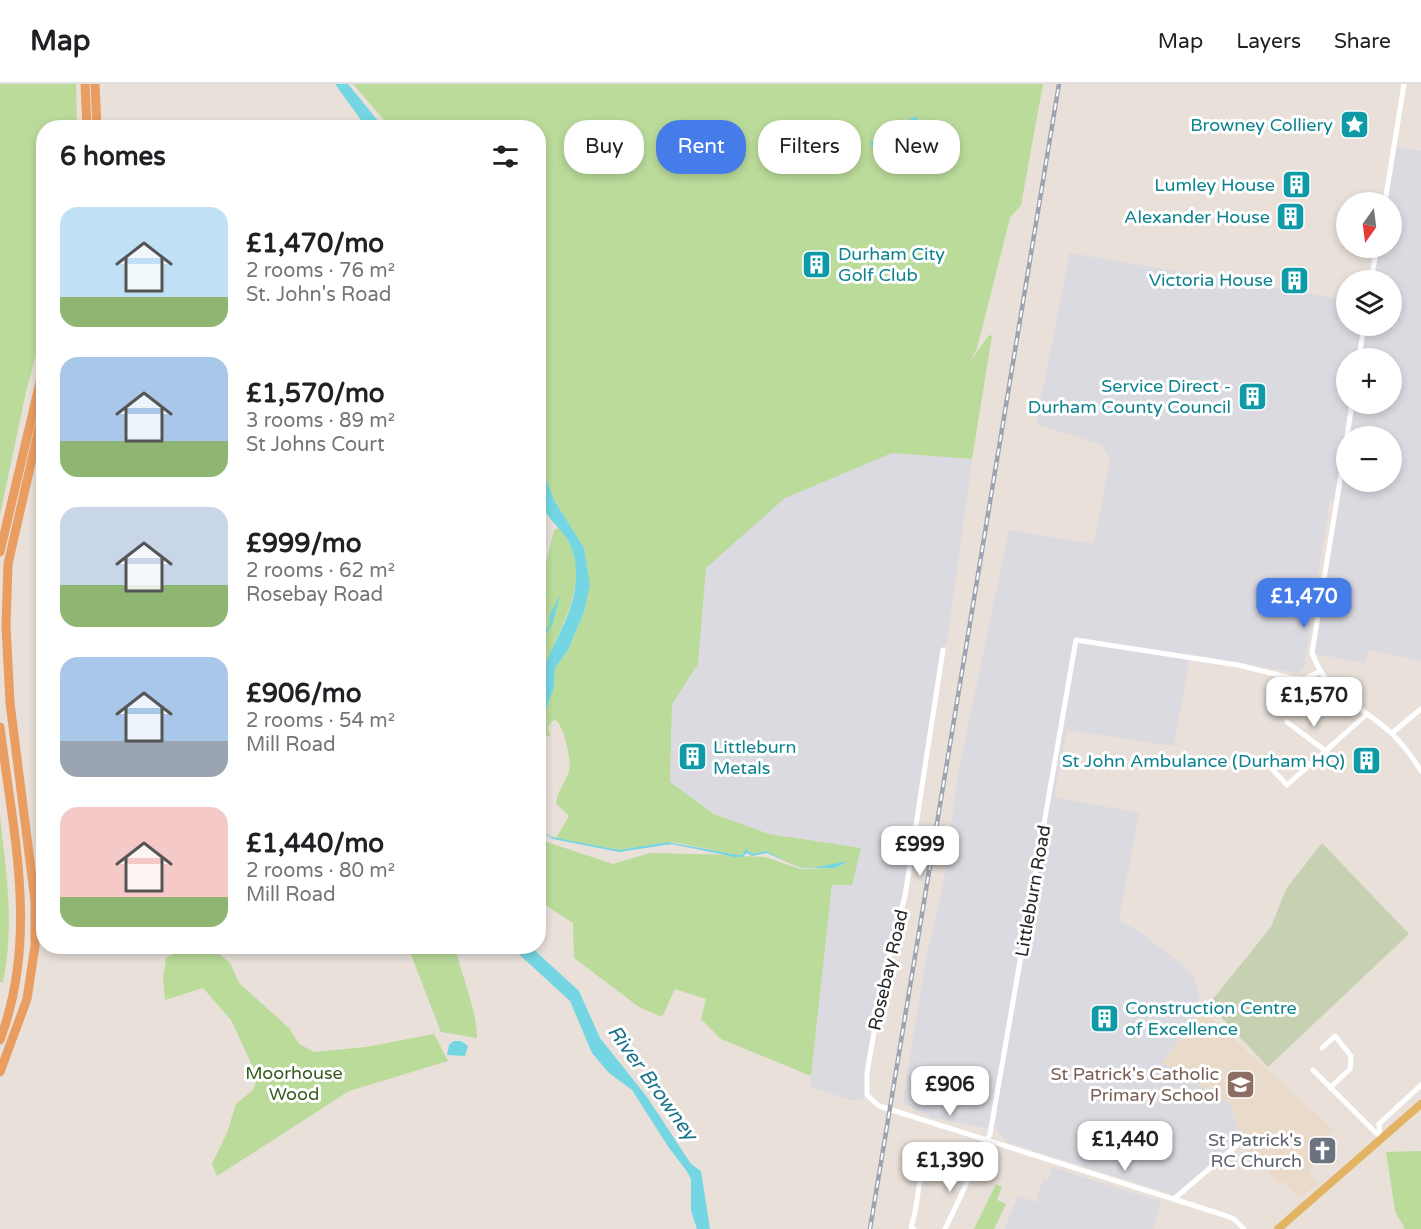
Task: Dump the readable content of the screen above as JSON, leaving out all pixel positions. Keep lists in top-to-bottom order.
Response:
{
  "streets": {
    "street": ["Littleburn Road", "Rosebay Road"]
  },
  "crossings": [
    ["Littleburn Road", "Rosebay Road"]
  ],
  "water": ["River Browney"],
  "parks": ["Moorhouse Wood"],
  "places": {
    "place": ["Browney Colliery"],
    "building": [
      "Lumley House",
      "Alexander House",
      "Durham City Golf Club",
      "Victoria House",
      "Service Direct - Durham County Council",
      "Littleburn Metals",
      "St John Ambulance (Durham HQ)",
      "Construction Centre of Excellence"
    ],
    "school or university": ["St Patrick's Catholic Primary School"],
    "church": ["St Patrick's RC Church"]
  },
  "north": "bottom",
  "page": {
    "header": "Map",
    "nav": ["Map", "Layers", "Share"],
    "chip": [
      "Buy",
      "Rent",
      "Filters",
      "New"
    ],
    "heading": "6 homes",
    "map_buttons": ["+", "−"],
    "list": [
      {
        "name": "£1,470/mo",
        "note": "2 rooms · 76 m² · St. John's Road"
      },
      {
        "name": "£1,570/mo",
        "note": "3 rooms · 89 m² · St Johns Court"
      },
      {
        "name": "£999/mo",
        "note": "2 rooms · 62 m² · Rosebay Road"
      },
      {
        "name": "£906/mo",
        "note": "2 rooms · 54 m² · Mill Road"
      },
      {
        "name": "£1,440/mo",
        "note": "2 rooms · 80 m² · Mill Road"
      }
    ],
    "price": [
      "£1,470",
      "£1,570",
      "£999",
      "£906",
      "£1,440",
      "£1,390"
    ]
  }
}
